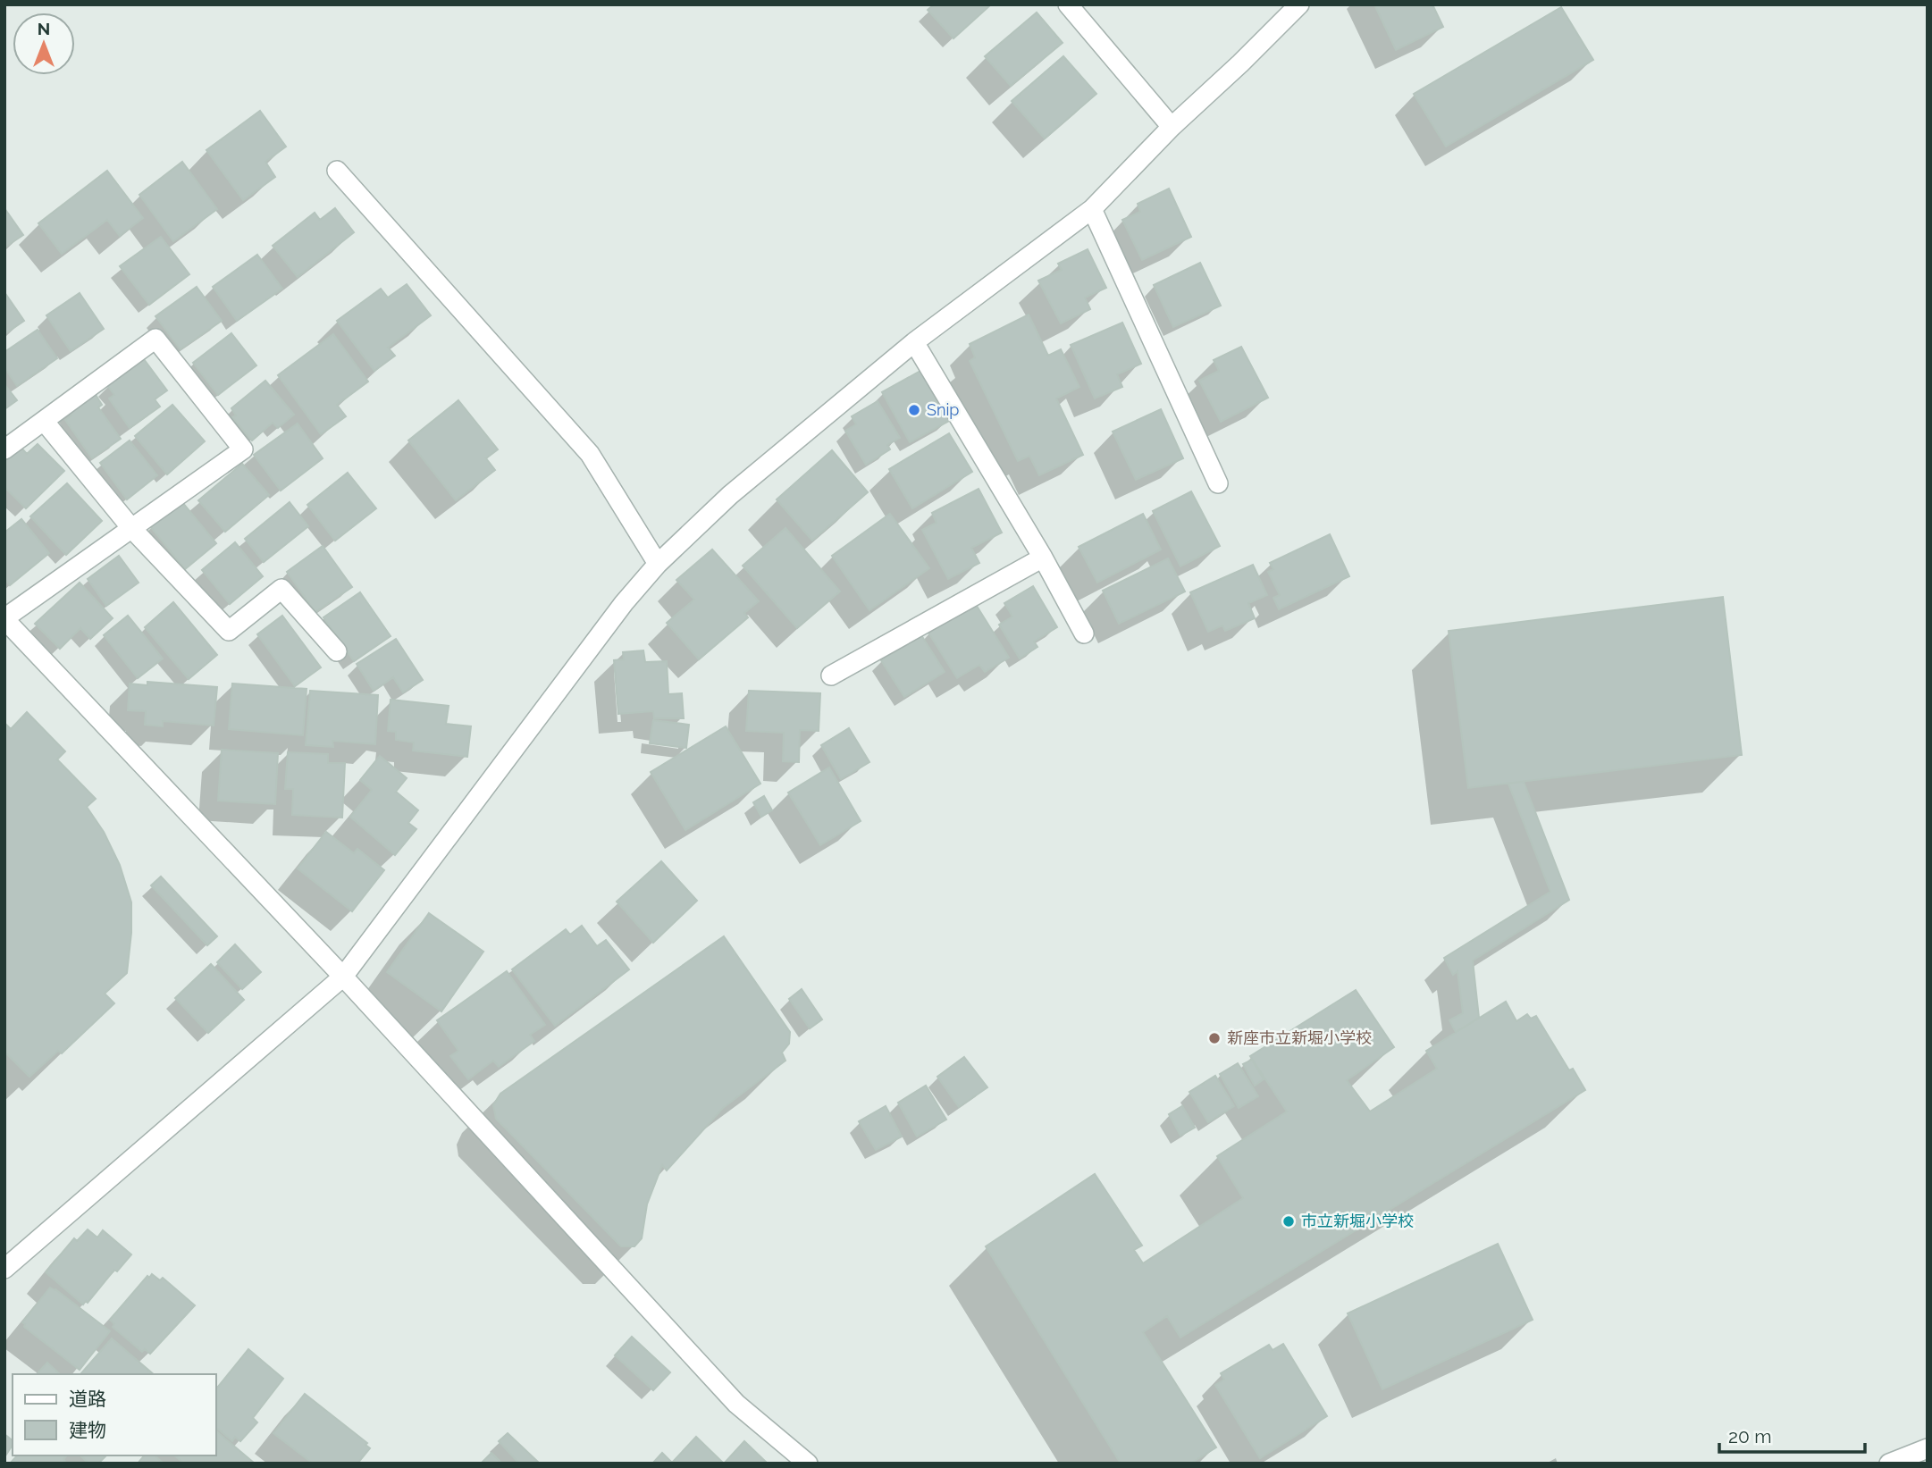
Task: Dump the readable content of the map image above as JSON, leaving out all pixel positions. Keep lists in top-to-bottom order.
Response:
{
  "places": ["Snip", "新座市立新堀小学校", "市立新堀小学校"],
  "legend": ["道路", "建物"],
  "scale_bar": "20 m",
  "north": "top"
}
